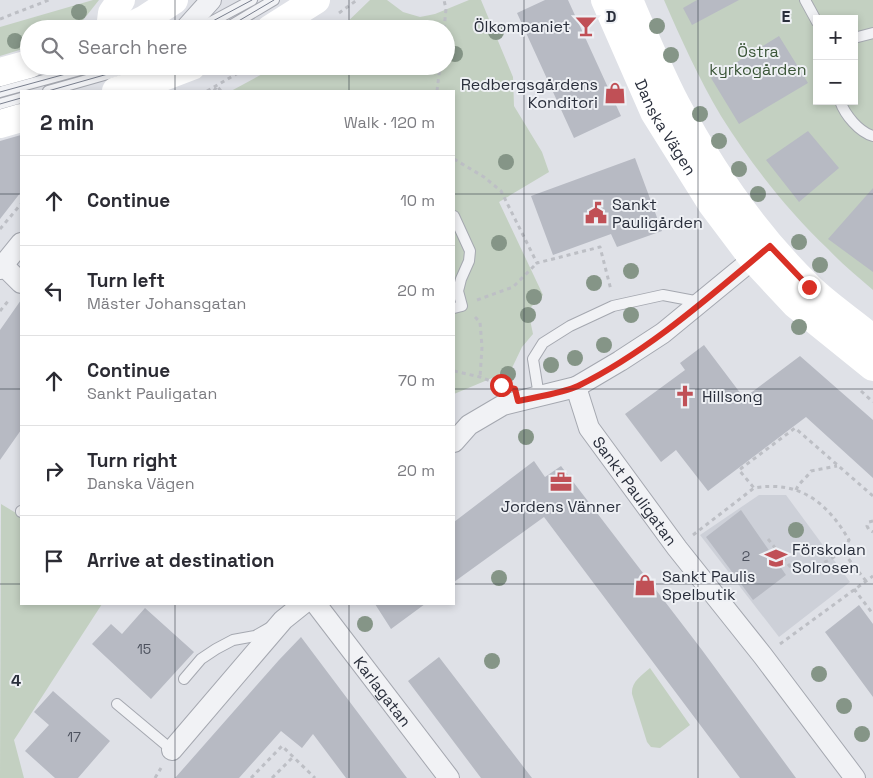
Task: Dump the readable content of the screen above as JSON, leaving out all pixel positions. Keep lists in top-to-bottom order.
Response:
{
  "streets": {
    "street": ["Danska Vägen", "Sankt Pauligatan", "Karlagatan"]
  },
  "parks": ["Östra kyrkogården"],
  "places": {
    "bar": ["Ölkompaniet"],
    "shop": ["Redbergsgårdens Konditori", "Sankt Paulis Spelbutik"],
    "public building": ["Sankt Pauligården"],
    "church": ["Hillsong"],
    "office": ["Jordens Vänner"],
    "school or university": ["Förskolan Solrosen"]
  },
  "house_numbers": ["2", "15", "17"],
  "page": {
    "map_buttons": ["+", "−"],
    "search": "Search here",
    "heading": ["2 min", "Walk · 120 m"],
    "list": [
      ["Continue", "10 m"],
      ["Turn left", "Mäster Johansgatan", "20 m"],
      ["Continue", "Sankt Pauligatan", "70 m"],
      ["Turn right", "Danska Vägen", "20 m"],
      "Arrive at destination"
    ]
  },
  "grid": {
    "columns": ["D", "E"],
    "rows": ["4"]
  }
}
